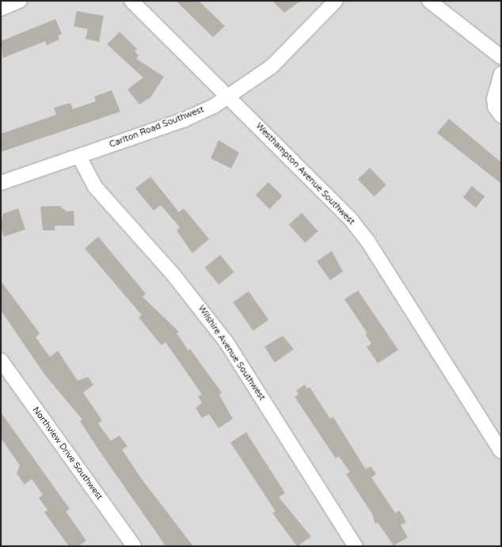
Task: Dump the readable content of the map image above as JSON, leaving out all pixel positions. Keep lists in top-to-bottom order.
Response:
{
  "streets": {
    "street": [
      "Carlton Road Southwest",
      "Westhampton Avenue Southwest",
      "Wilshire Avenue Southwest",
      "Northview Drive Southwest"
    ]
  },
  "crossings": [
    ["Carlton Road Southwest", "Westhampton Avenue Southwest"],
    ["Carlton Road Southwest", "Wilshire Avenue Southwest"]
  ]
}
